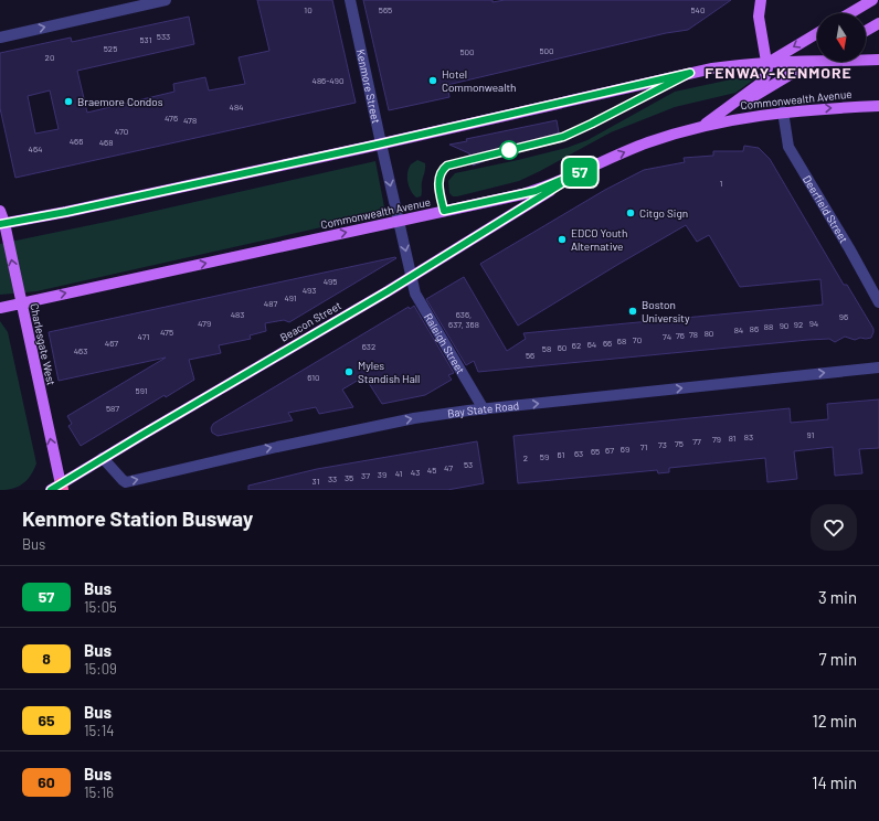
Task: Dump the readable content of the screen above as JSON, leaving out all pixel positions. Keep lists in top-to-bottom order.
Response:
{
  "streets": {
    "main road": ["Commonwealth Avenue", "Beacon Street", "Charlesgate West"],
    "street": [
      "Kenmore Street",
      "Deerfield Street",
      "Raleigh Street",
      "Bay State Road"
    ]
  },
  "crossings": [
    ["Kenmore Street", "Commonwealth Avenue"],
    ["Kenmore Street", "Beacon Street"],
    ["Kenmore Street", "Raleigh Street"],
    ["Commonwealth Avenue", "Deerfield Street"],
    ["Commonwealth Avenue", "Beacon Street"],
    ["Commonwealth Avenue", "Charlesgate West"],
    ["Beacon Street", "Raleigh Street"],
    ["Beacon Street", "Charlesgate West"],
    ["Beacon Street", "Bay State Road"],
    ["Raleigh Street", "Bay State Road"]
  ],
  "one_way": ["Kenmore Street", "Charlesgate West", "Bay State Road"],
  "districts": ["FENWAY-KENMORE"],
  "places": [
    "Hotel Commonwealth",
    "Braemore Condos",
    "Citgo Sign",
    "EDCO Youth Alternative",
    "Boston University",
    "Myles Standish Hall"
  ],
  "lines": ["bus line 57"],
  "house_numbers": [
    "10",
    "565",
    "540",
    "533",
    "531",
    "525",
    "500",
    "500",
    "20",
    "486-490",
    "484",
    "476",
    "478",
    "470",
    "466",
    "468",
    "464",
    "1",
    "495",
    "493",
    "491",
    "487",
    "483",
    "636, 637, 368",
    "96",
    "479",
    "94",
    "92",
    "90",
    "88",
    "86",
    "84",
    "475",
    "80",
    "78",
    "76",
    "471",
    "74",
    "70",
    "68",
    "467",
    "66",
    "64",
    "62",
    "632",
    "60",
    "58",
    "463",
    "56",
    "610",
    "591",
    "587",
    "91",
    "83",
    "81",
    "79",
    "77",
    "75",
    "73",
    "71",
    "69",
    "67",
    "65",
    "63",
    "61",
    "59",
    "2",
    "53",
    "47",
    "45",
    "43",
    "41",
    "39",
    "37",
    "35",
    "33",
    "31"
  ],
  "north": "bottom",
  "page": {
    "on_map": "57",
    "heading": ["Kenmore Station Busway", "Bus"],
    "list": [
      {
        "mark": "57",
        "name": "Bus",
        "note": "15:05",
        "value": "3 min"
      },
      {
        "mark": "8",
        "name": "Bus",
        "note": "15:09",
        "value": "7 min"
      },
      {
        "mark": "65",
        "name": "Bus",
        "note": "15:14",
        "value": "12 min"
      },
      {
        "mark": "60",
        "name": "Bus",
        "note": "15:16",
        "value": "14 min"
      }
    ]
  }
}
